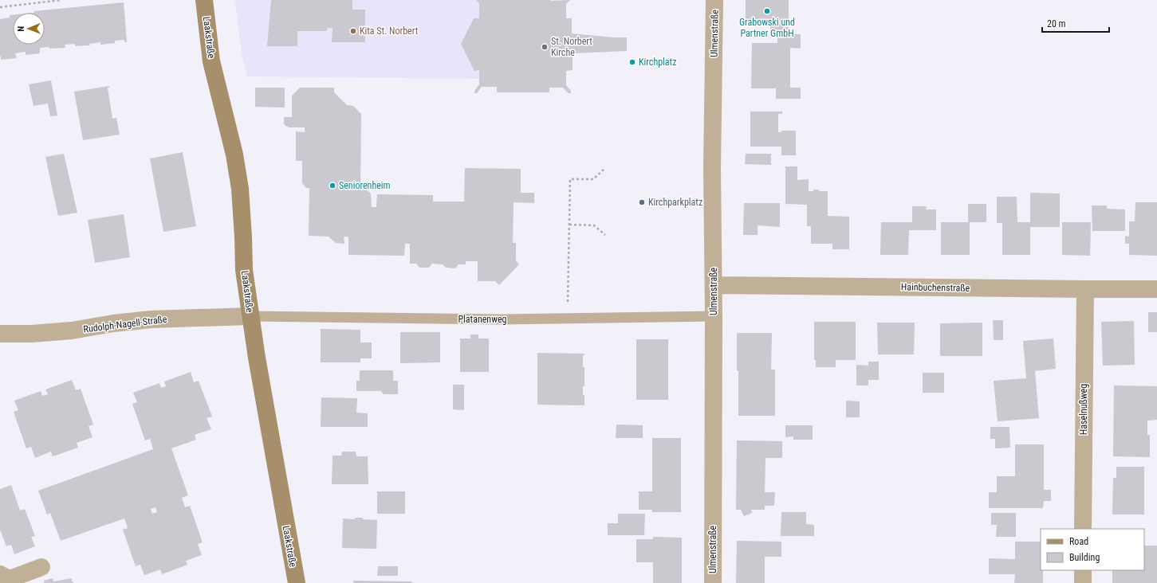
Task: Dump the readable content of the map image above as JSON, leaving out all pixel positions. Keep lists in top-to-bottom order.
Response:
{
  "streets": {
    "street": [
      "Ulmenstraße",
      "Laakstraße",
      "Hainbuchenstraße",
      "Rudolph-Nagell-Straße",
      "Haselnußweg"
    ],
    "lane": ["Platanenweg"]
  },
  "crossings": [
    ["Ulmenstraße", "Hainbuchenstraße"],
    ["Ulmenstraße", "Platanenweg"],
    ["Laakstraße", "Platanenweg"],
    ["Laakstraße", "Rudolph-Nagell-Straße"],
    ["Hainbuchenstraße", "Haselnußweg"],
    ["Platanenweg", "Rudolph-Nagell-Straße"]
  ],
  "places": [
    "Grabowski und Partner GmbH",
    "Kita St. Norbert",
    "St. Norbert Kirche",
    "Kirchplatz",
    "Seniorenheim",
    "Kirchparkplatz"
  ],
  "legend": ["Road", "Building"],
  "scale_bar": "20 m",
  "north": "left"
}
